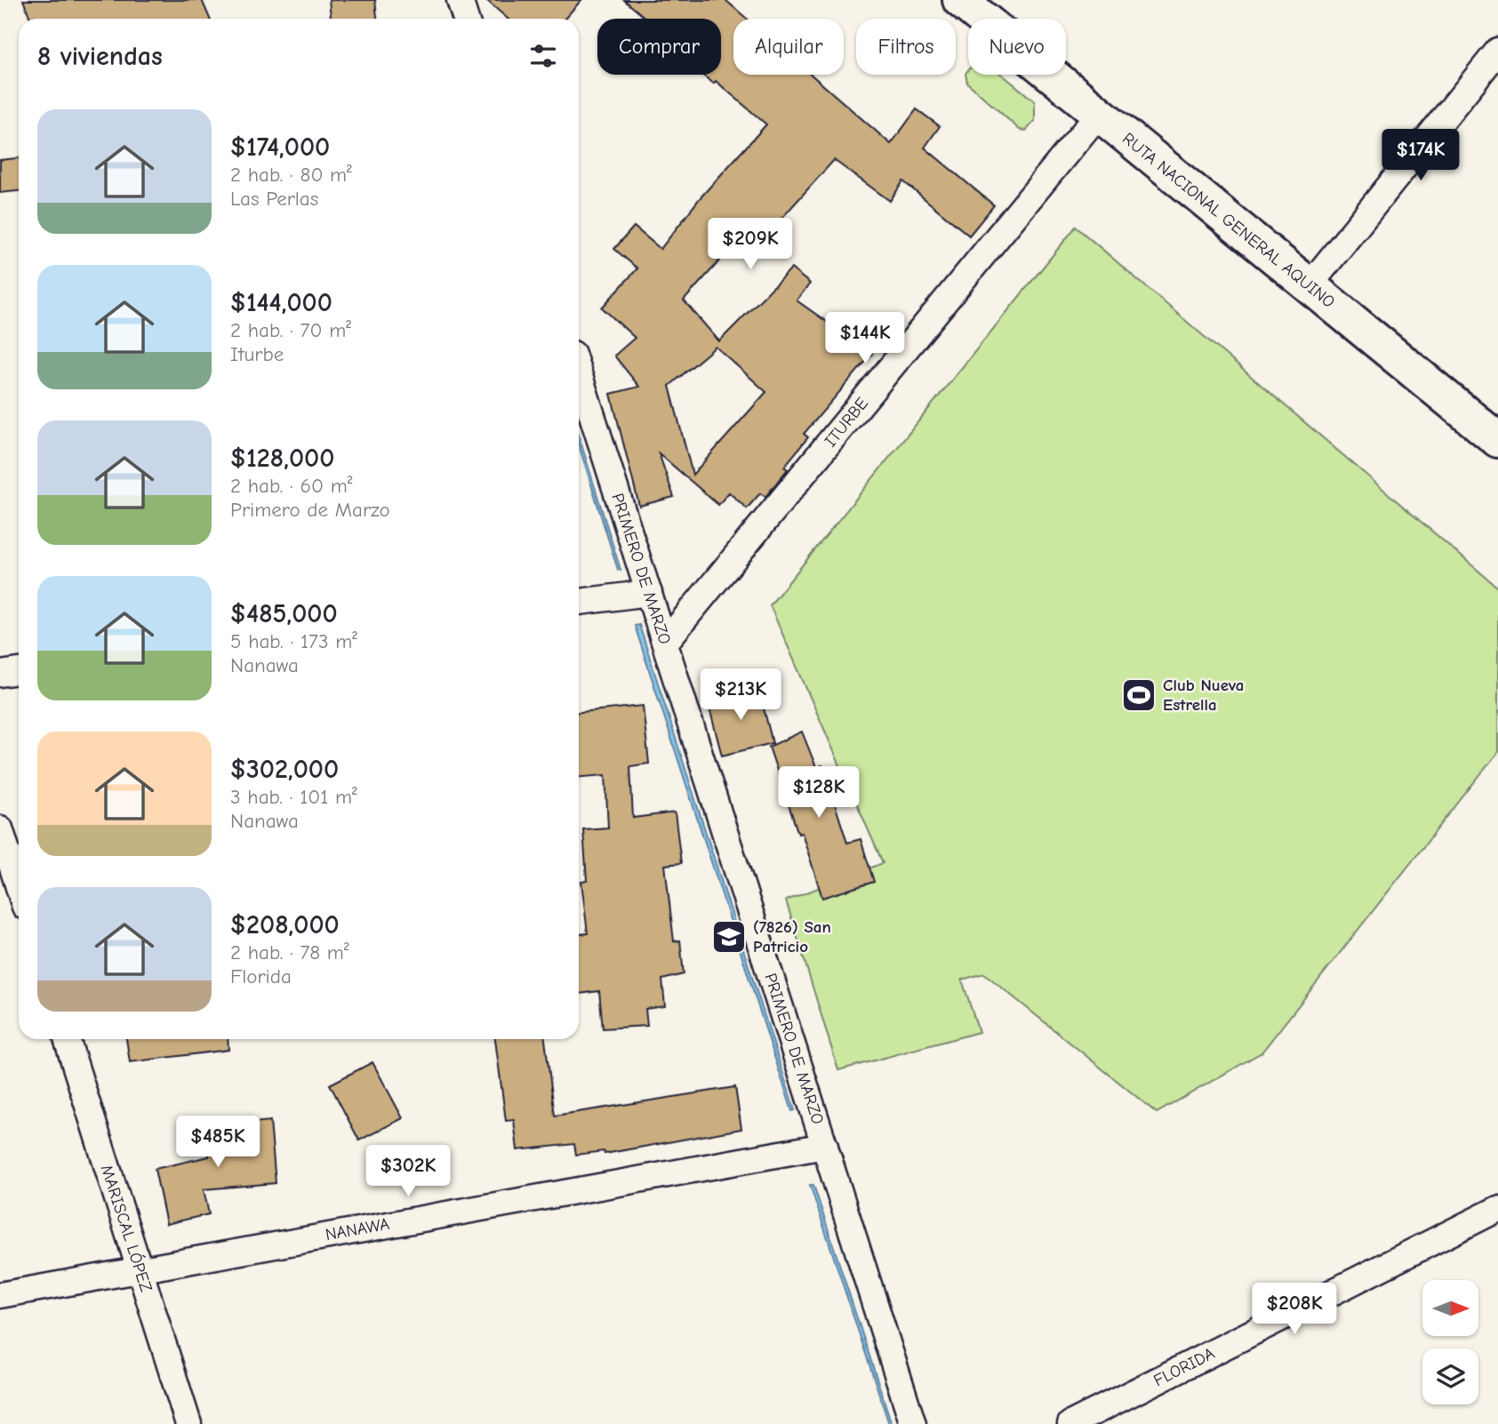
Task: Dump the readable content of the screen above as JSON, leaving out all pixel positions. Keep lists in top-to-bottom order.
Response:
{
  "streets": {
    "highway": ["RUTA NACIONAL GENERAL AQUINO"],
    "street": [
      "ITURBE",
      "PRIMERO DE MARZO",
      "MARISCAL LÓPEZ",
      "NANAWA",
      "FLORIDA"
    ]
  },
  "crossings": [
    ["RUTA NACIONAL GENERAL AQUINO", "ITURBE"],
    ["ITURBE", "PRIMERO DE MARZO"],
    ["PRIMERO DE MARZO", "NANAWA"],
    ["MARISCAL LÓPEZ", "NANAWA"]
  ],
  "places": {
    "sports": ["Club Nueva Estrella"],
    "school or university": ["(7826) San Patricio"]
  },
  "north": "right",
  "page": {
    "chip": [
      "Comprar",
      "Alquilar",
      "Filtros",
      "Nuevo"
    ],
    "heading": "8 viviendas",
    "list": [
      {
        "name": "$174,000",
        "note": "2 hab. · 80 m² · Las Perlas"
      },
      {
        "name": "$144,000",
        "note": "2 hab. · 70 m² · Iturbe"
      },
      {
        "name": "$128,000",
        "note": "2 hab. · 60 m² · Primero de Marzo"
      },
      {
        "name": "$485,000",
        "note": "5 hab. · 173 m² · Nanawa"
      },
      {
        "name": "$302,000",
        "note": "3 hab. · 101 m² · Nanawa"
      },
      {
        "name": "$208,000",
        "note": "2 hab. · 78 m² · Florida"
      }
    ],
    "price": [
      "$174K",
      "$209K",
      "$144K",
      "$213K",
      "$128K",
      "$485K",
      "$302K",
      "$208K"
    ]
  }
}
